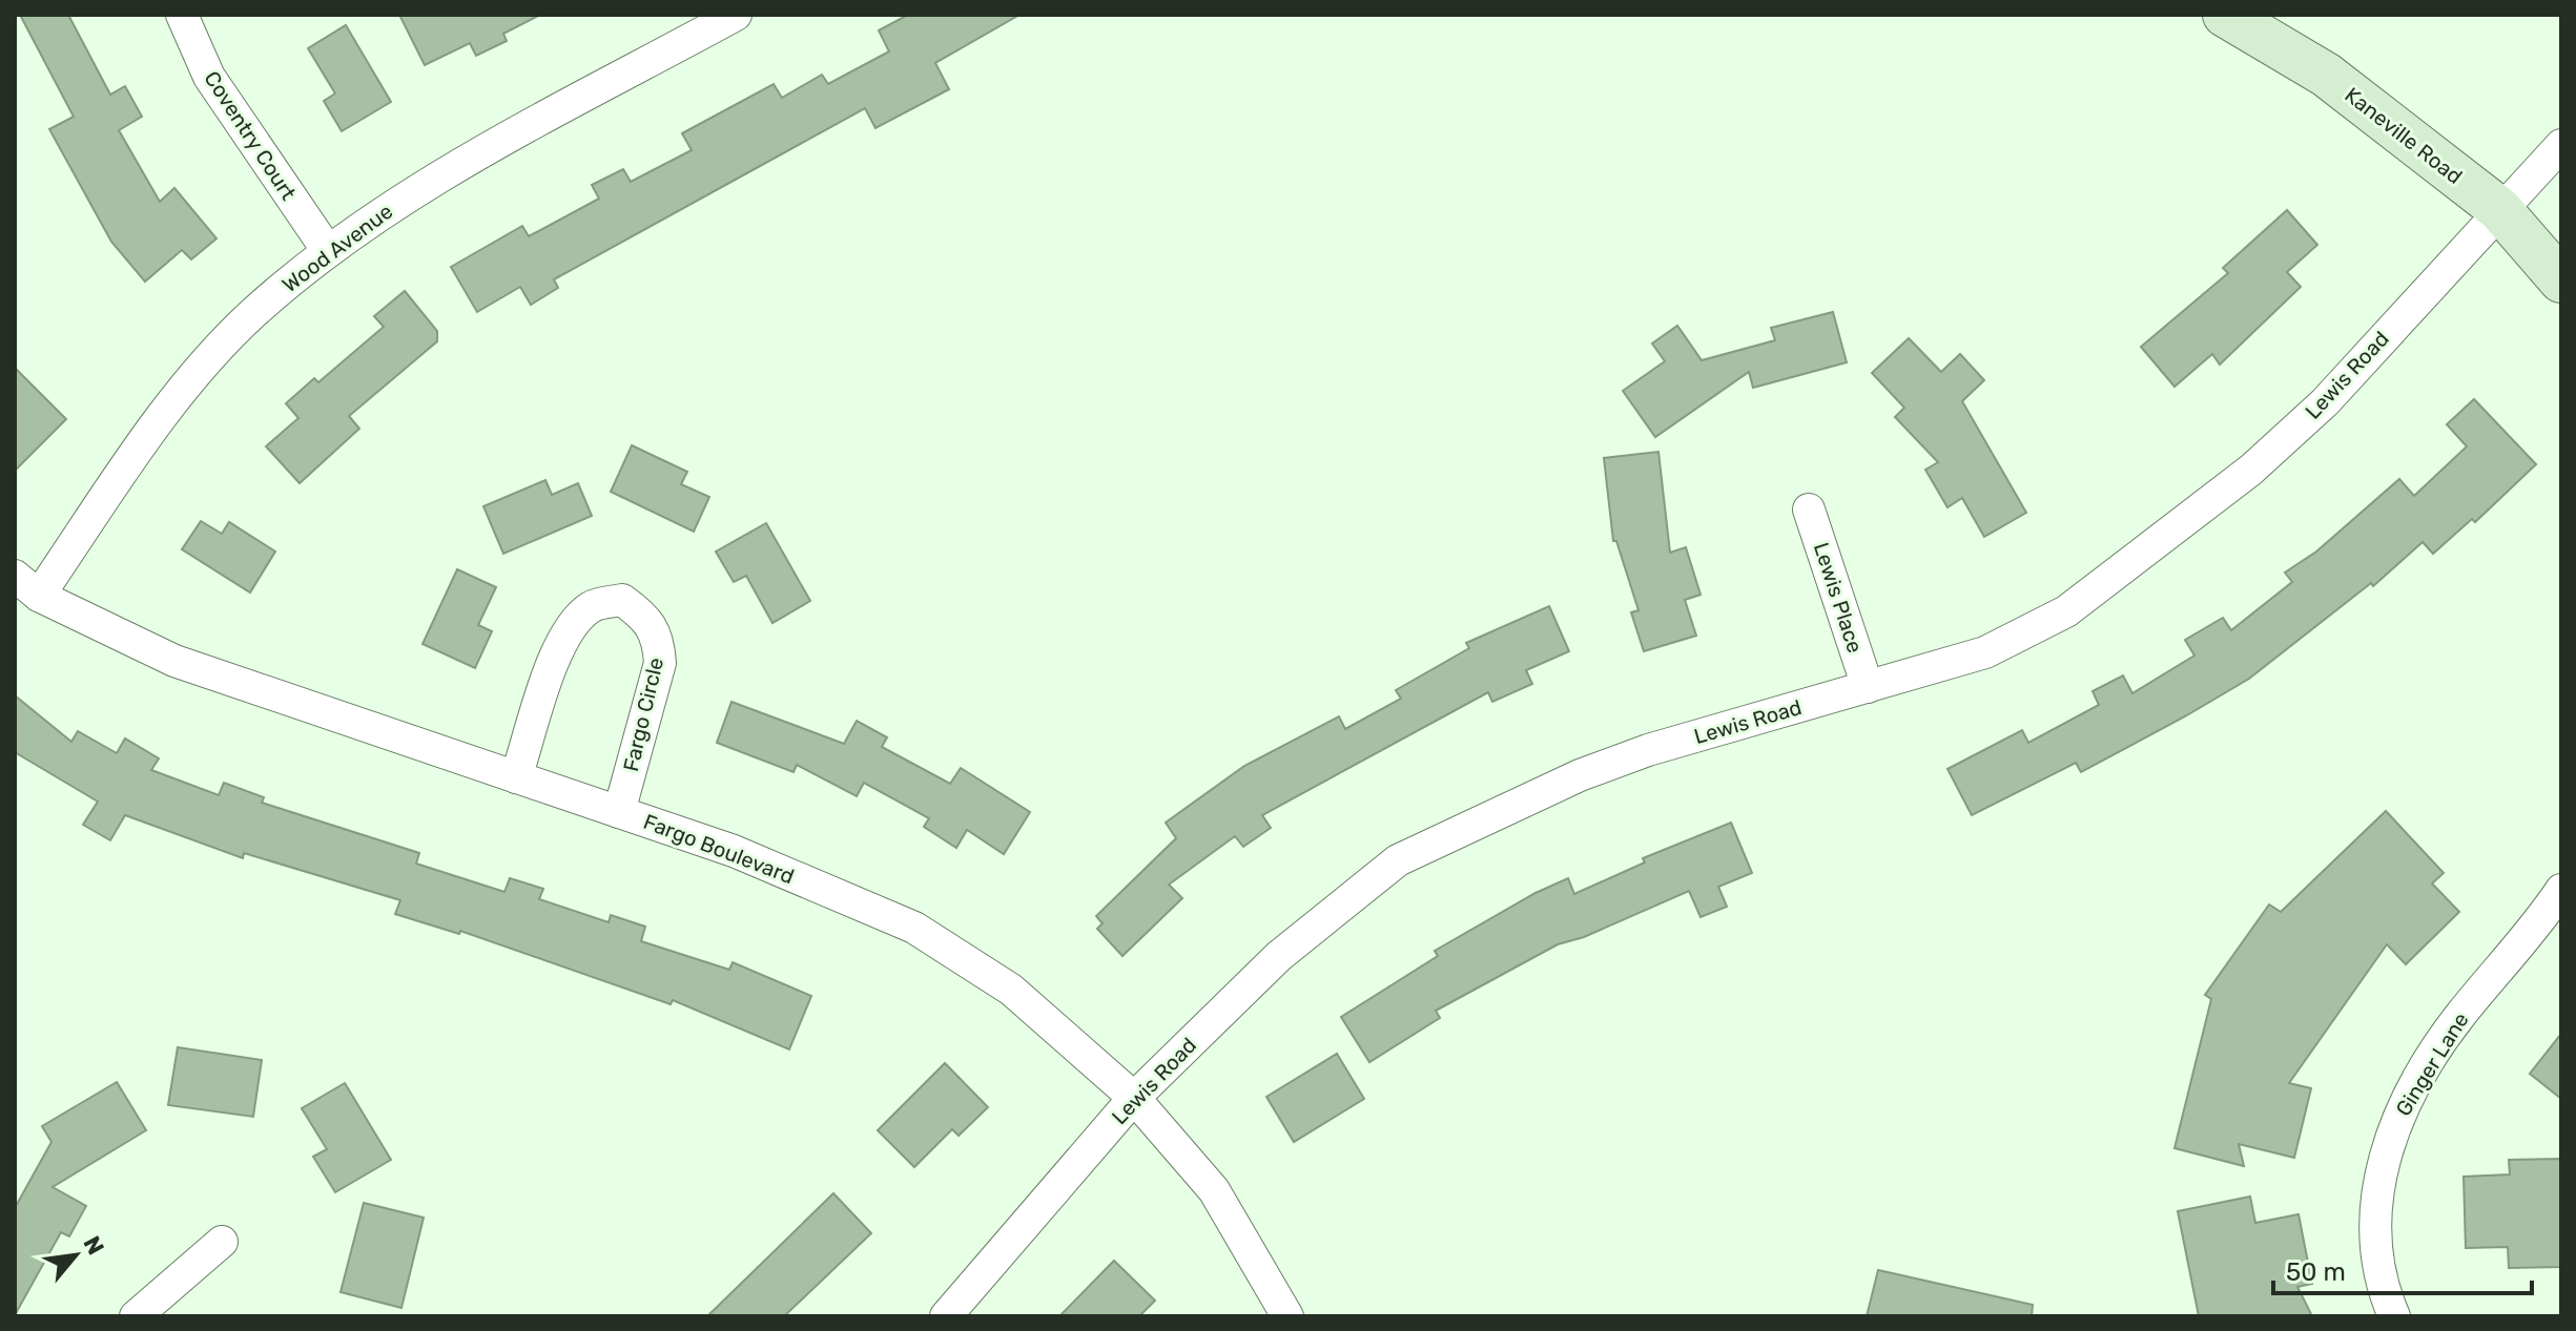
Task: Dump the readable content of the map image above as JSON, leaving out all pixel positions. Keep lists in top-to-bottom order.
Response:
{
  "streets": {
    "main road": ["Kaneville Road"],
    "street": [
      "Coventry Court",
      "Wood Avenue",
      "Lewis Road",
      "Lewis Place",
      "Fargo Circle",
      "Fargo Boulevard",
      "Ginger Lane"
    ]
  },
  "crossings": [
    ["Coventry Court", "Wood Avenue"],
    ["Kaneville Road", "Lewis Road"],
    ["Wood Avenue", "Fargo Boulevard"],
    ["Lewis Road", "Lewis Place"],
    ["Lewis Road", "Fargo Boulevard"],
    ["Fargo Circle", "Fargo Boulevard"]
  ],
  "scale_bar": "50 m",
  "north": "top right"
}
